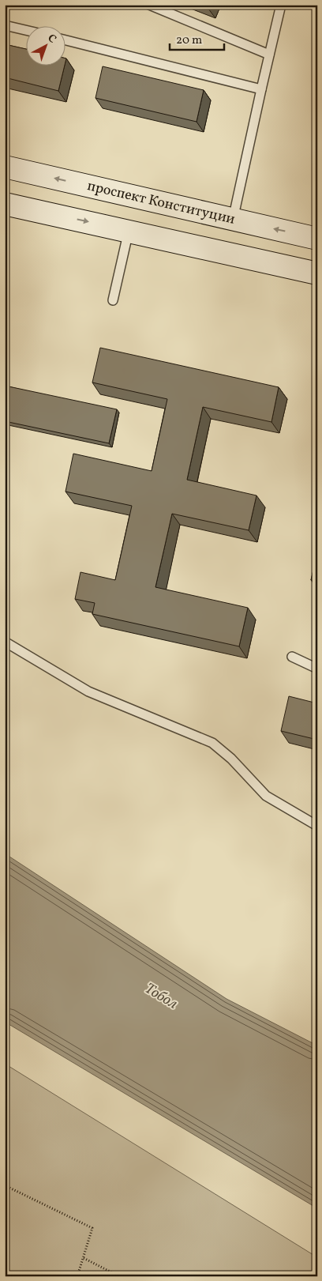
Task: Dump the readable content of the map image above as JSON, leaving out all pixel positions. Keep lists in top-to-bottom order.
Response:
{
  "streets": {
    "main road": ["проспект Конституции"]
  },
  "water": ["Тобол"],
  "scale_bar": "20 m",
  "north": "top right"
}
